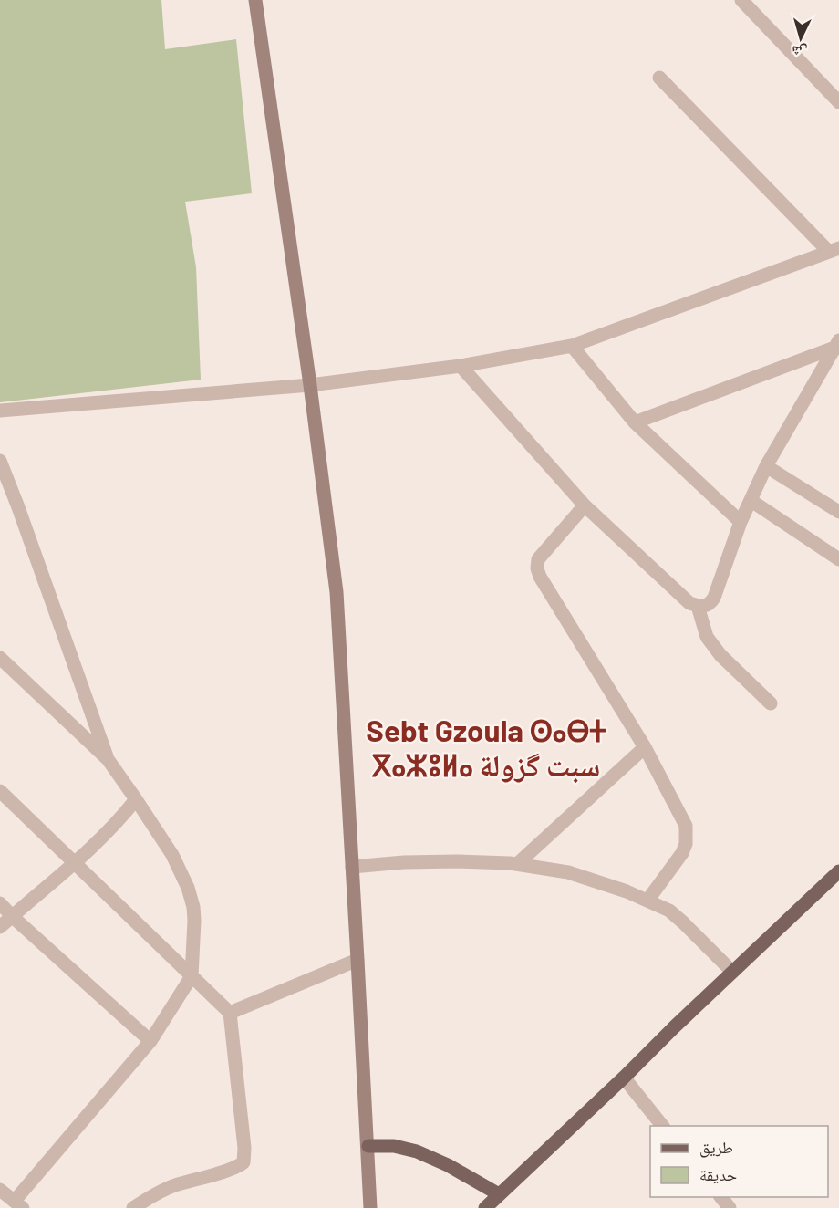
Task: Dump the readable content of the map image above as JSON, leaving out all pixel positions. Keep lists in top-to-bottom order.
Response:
{
  "districts": ["Sebt Gzoula ⵙⴰⴱⵜ ⴳⴰⵣⵓⵍⴰ سبت گزولة"],
  "legend": ["طريق", "حديقة"],
  "north": "bottom"
}
